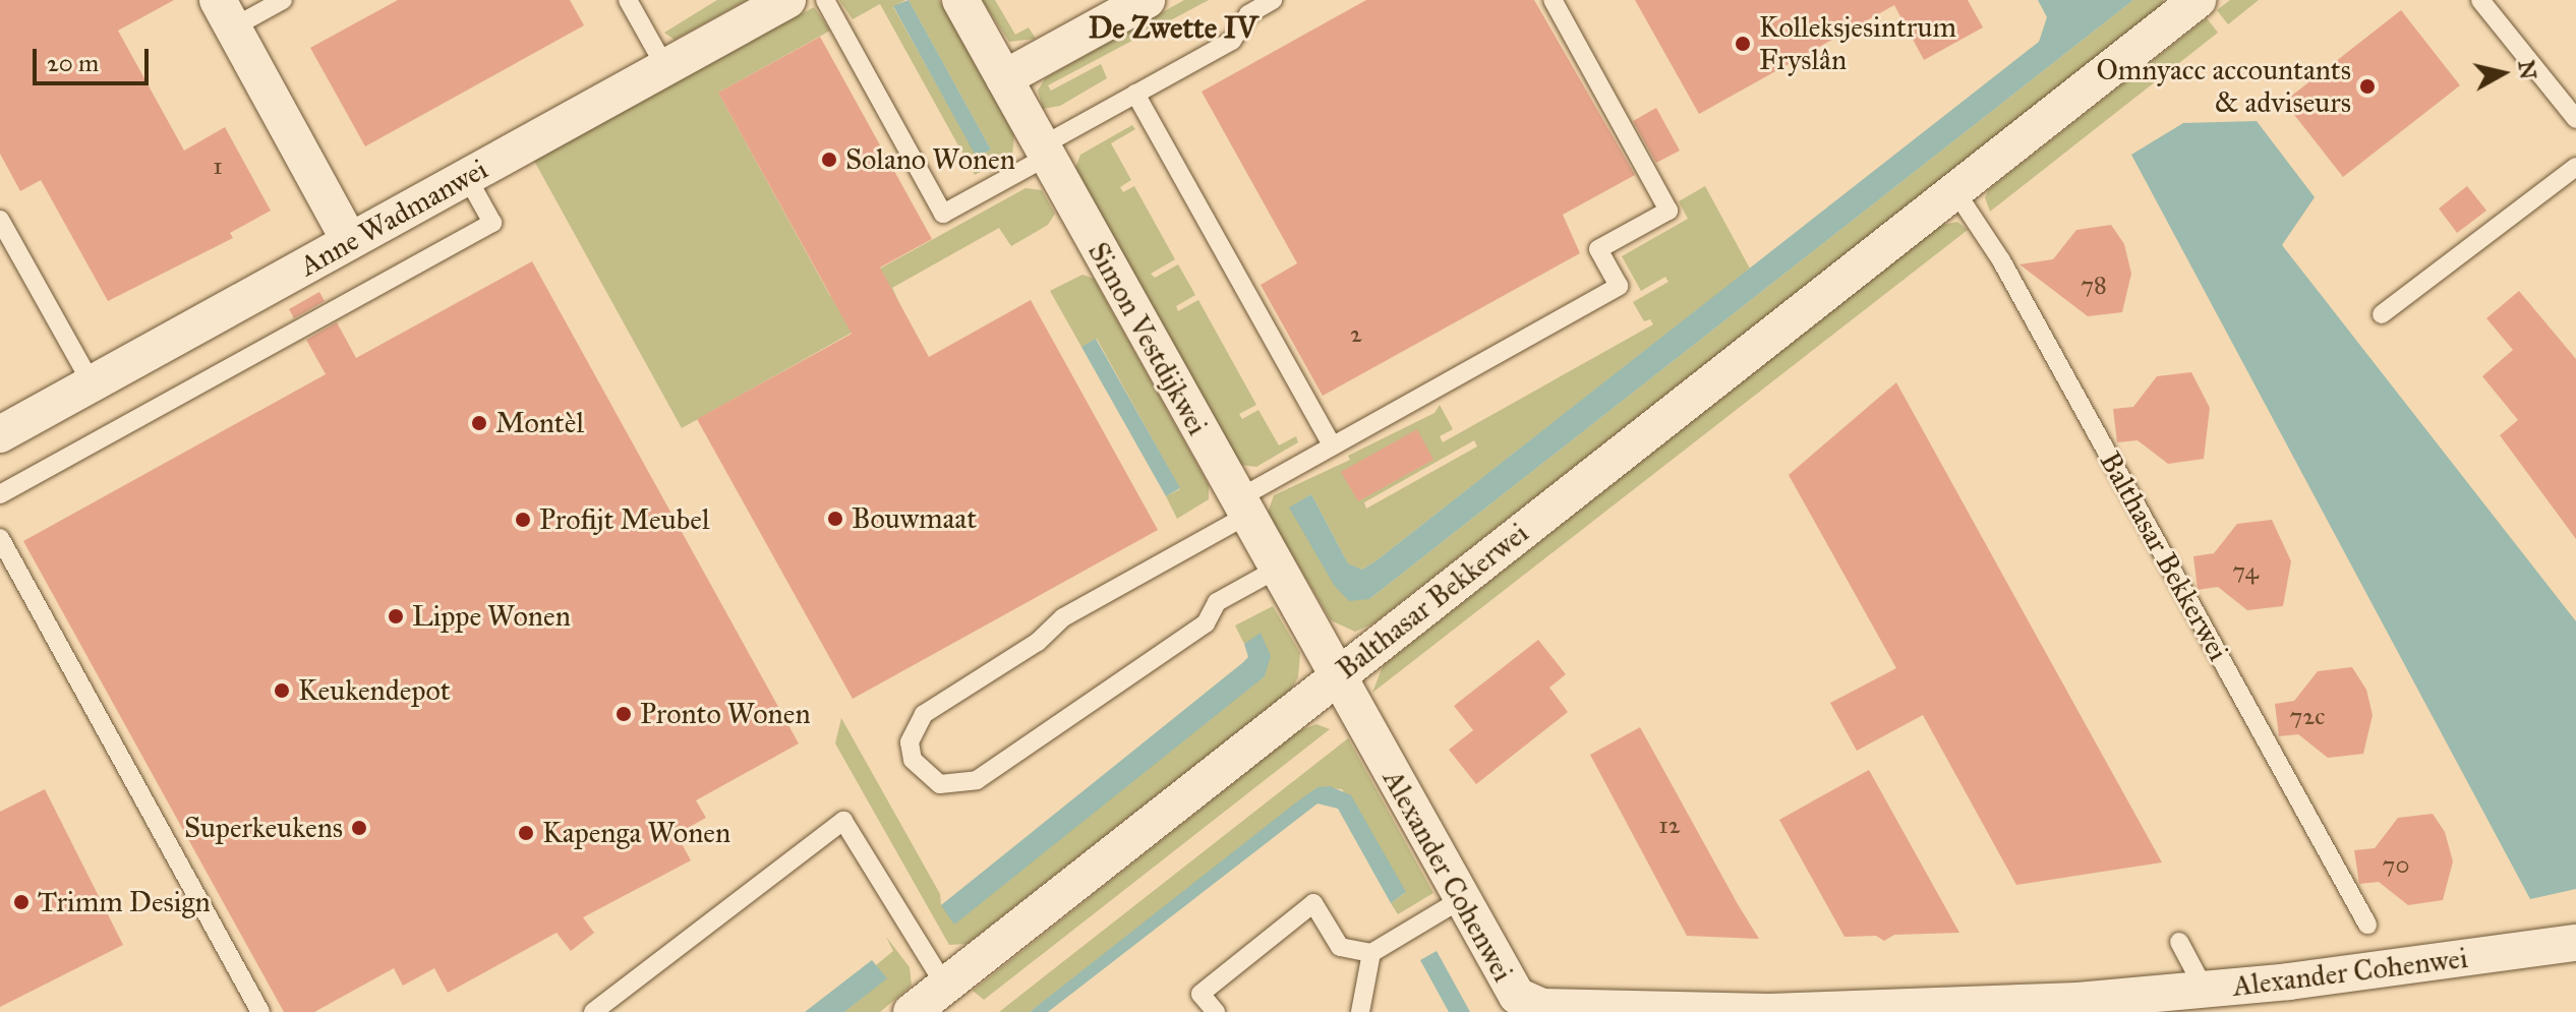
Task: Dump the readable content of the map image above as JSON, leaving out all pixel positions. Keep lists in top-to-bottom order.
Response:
{
  "streets": {
    "street": [
      "Anne Wadmanwei",
      "Simon Vestdijkwei",
      "Balthasar Bekkerwei",
      "Alexander Cohenwei"
    ]
  },
  "crossings": [
    ["Simon Vestdijkwei", "Balthasar Bekkerwei"],
    ["Simon Vestdijkwei", "Alexander Cohenwei"],
    ["Balthasar Bekkerwei", "Alexander Cohenwei"]
  ],
  "districts": ["De Zwette IV"],
  "places": [
    "Kolleksjesintrum Fryslân",
    "Omnyacc accountants & adviseurs",
    "Solano Wonen",
    "Montèl",
    "Bouwmaat",
    "Profijt Meubel",
    "Lippe Wonen",
    "Keukendepot",
    "Pronto Wonen",
    "Superkeukens",
    "Kapenga Wonen",
    "Trimm Design"
  ],
  "house_numbers": [
    "1",
    "78",
    "2",
    "74",
    "72c",
    "12",
    "70"
  ],
  "scale_bar": "20 m",
  "north": "right"
}
